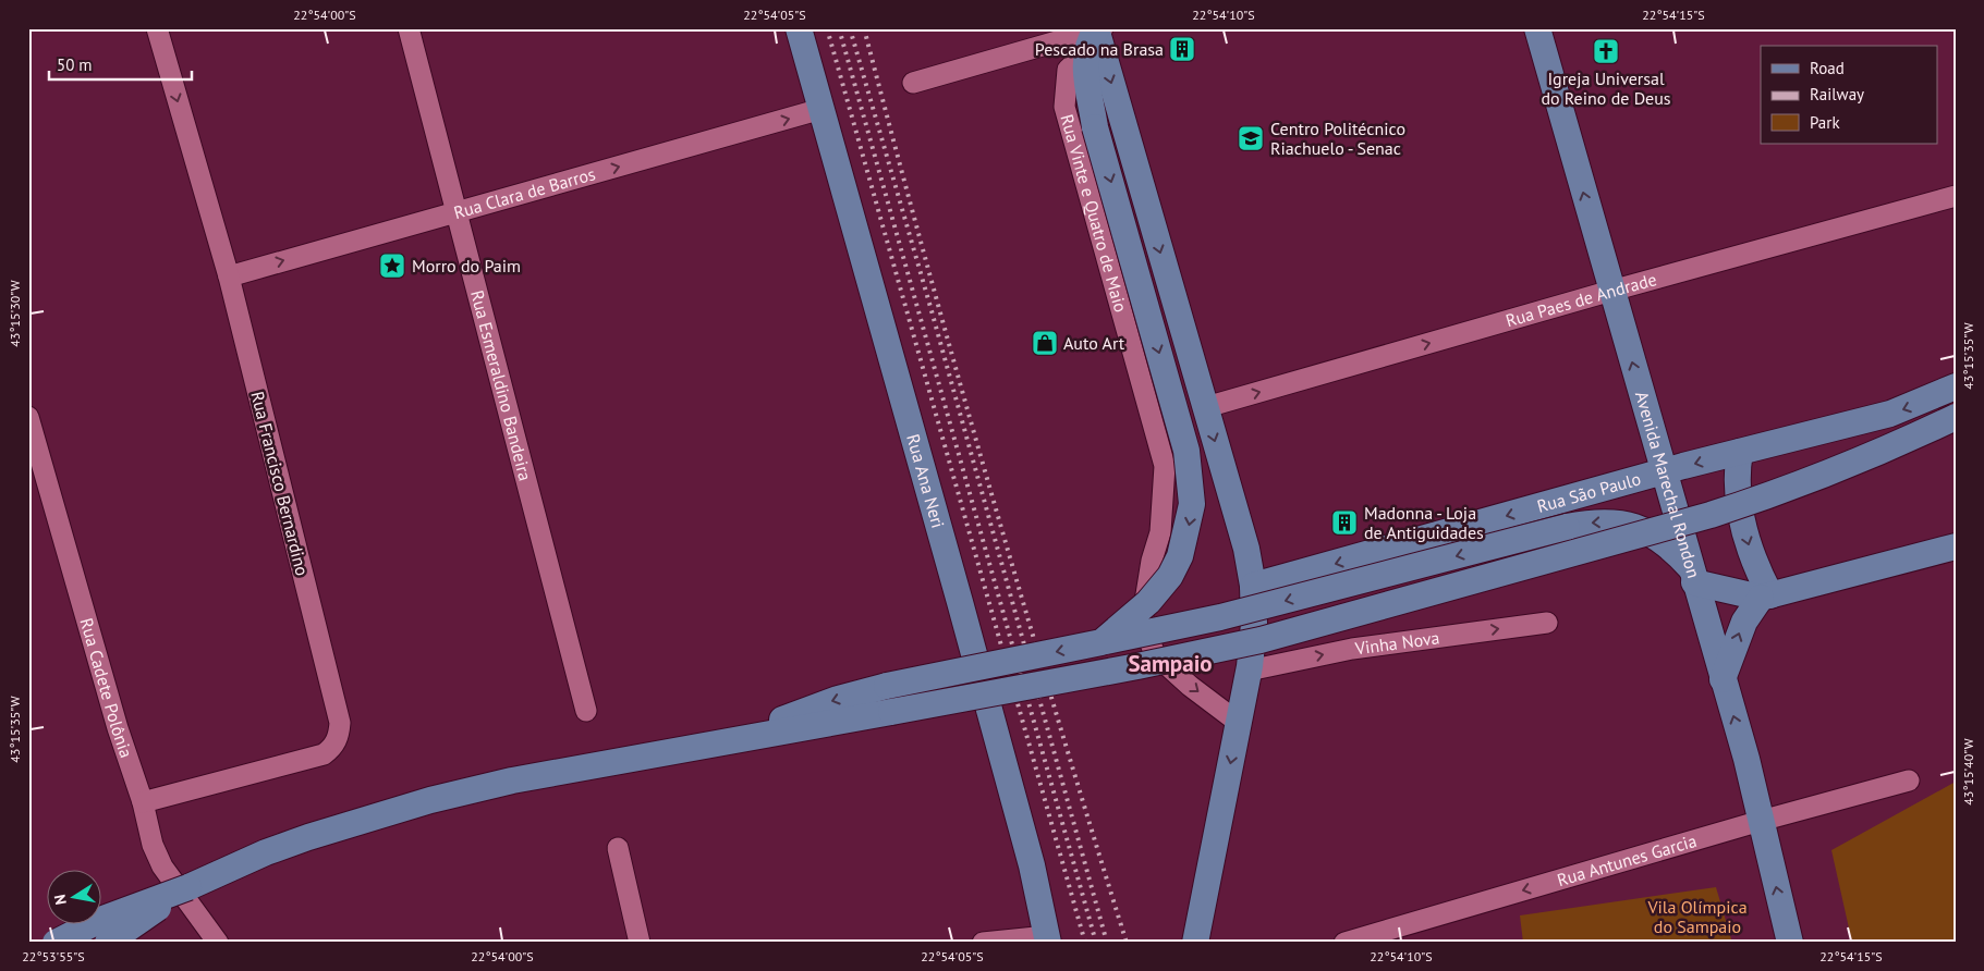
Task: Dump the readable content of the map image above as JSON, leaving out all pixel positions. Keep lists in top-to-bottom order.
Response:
{
  "streets": {
    "main road": ["Rua Ana Neri", "Avenida Marechal Rondon", "Rua São Paulo"],
    "street": [
      "Rua Clara de Barros",
      "Rua Vinte e Quatro de Maio",
      "Rua Paes de Andrade",
      "Rua Esmeraldino Bandeira",
      "Rua Francisco Bernardino",
      "Vinha Nova",
      "Rua Cadete Polônia",
      "Rua Antunes Garcia"
    ]
  },
  "crossings": [
    ["Rua Clara de Barros", "Rua Esmeraldino Bandeira"],
    ["Rua Clara de Barros", "Rua Ana Neri"],
    ["Rua Clara de Barros", "Rua Francisco Bernardino"],
    ["Rua Paes de Andrade", "Avenida Marechal Rondon"],
    ["Rua Francisco Bernardino", "Rua Cadete Polônia"],
    ["Avenida Marechal Rondon", "Rua São Paulo"],
    ["Avenida Marechal Rondon", "Rua Antunes Garcia"]
  ],
  "one_way": [
    "Rua Clara de Barros",
    "Rua Vinte e Quatro de Maio",
    "Rua Paes de Andrade",
    "Avenida Marechal Rondon",
    "Vinha Nova",
    "Rua Antunes Garcia"
  ],
  "districts": ["Sampaio"],
  "parks": ["Vila Olímpica do Sampaio"],
  "places": {
    "building": ["Pescado na Brasa", "Madonna - Loja de Antiguidades"],
    "church": ["Igreja Universal do Reino de Deus"],
    "school or university": ["Centro Politécnico Riachuelo - Senac"],
    "place": ["Morro do Paim"],
    "shop": ["Auto Art"]
  },
  "legend": ["Road", "Railway", "Park"],
  "scale_bar": "50 m",
  "north": "left",
  "coordinates": [
    "22°54'00\"S",
    "22°54'05\"S",
    "22°54'10\"S",
    "22°54'15\"S",
    "43°15'30\"W",
    "43°15'35\"W",
    "43°15'40\"W",
    "22°53'55\"S"
  ]
}
